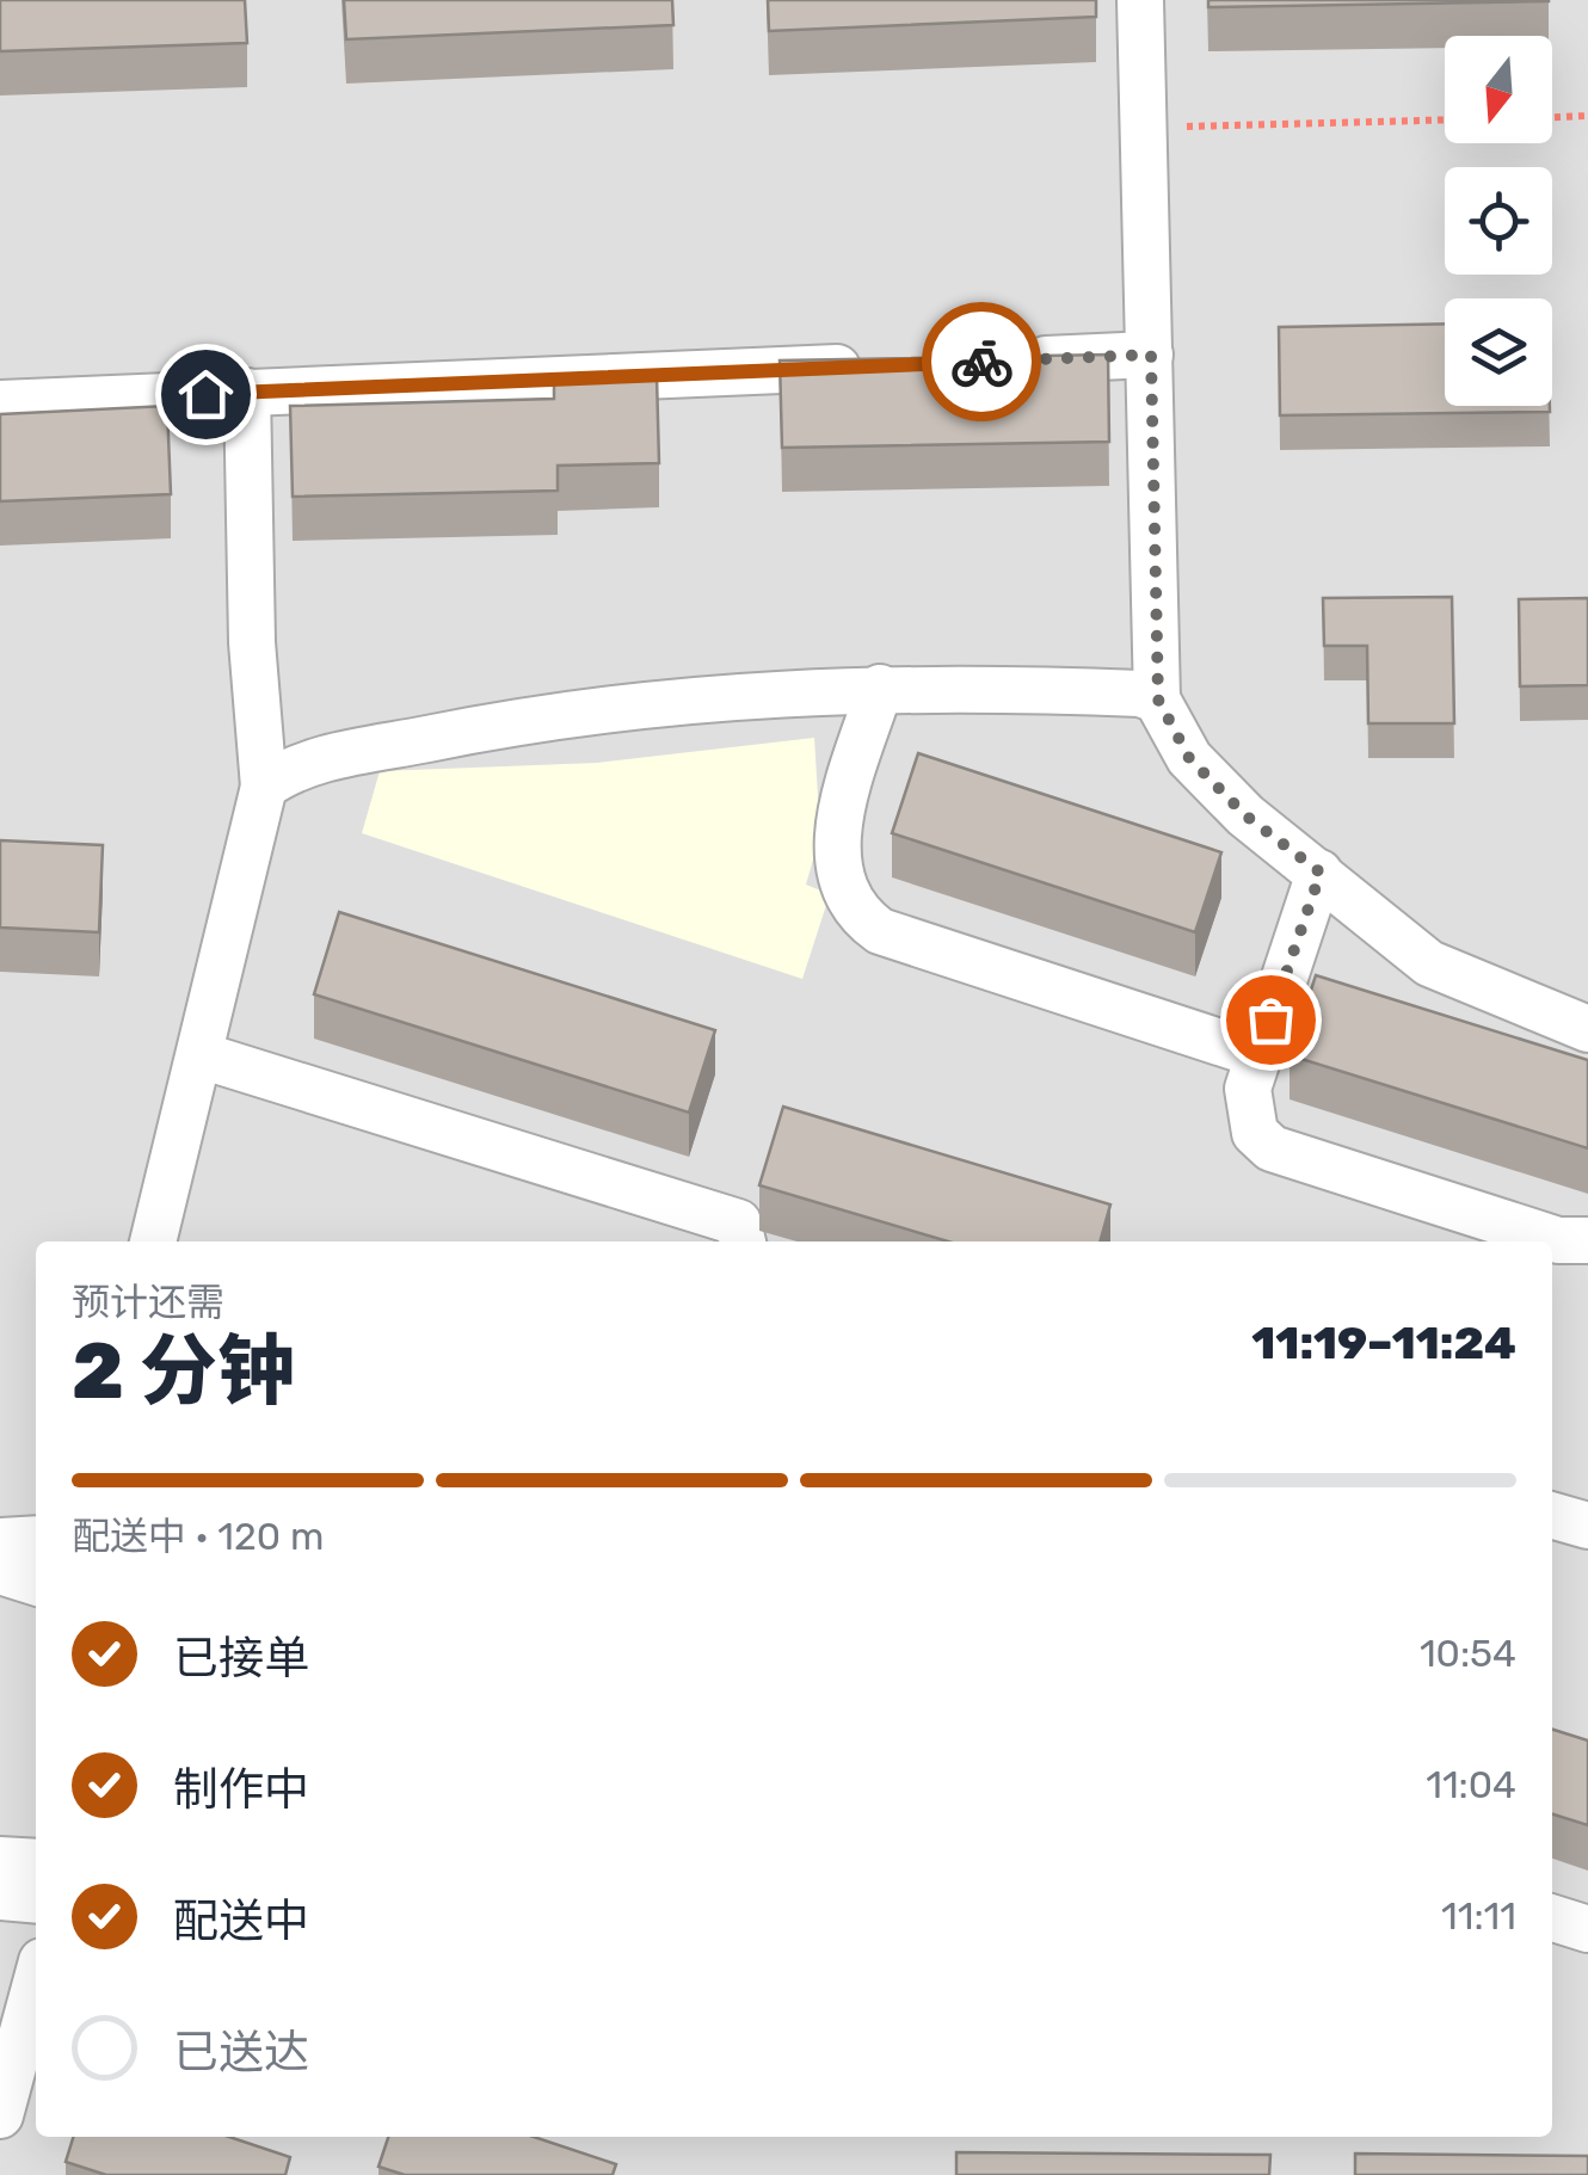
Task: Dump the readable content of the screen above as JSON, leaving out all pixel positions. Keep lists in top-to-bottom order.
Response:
{
  "north": "bottom",
  "page": {
    "heading": ["2 分钟", "预计还需", "11:19–11:24"],
    "bar": "配送中 · 120 m",
    "list": [
      ["已接单", "10:54"],
      ["制作中", "11:04"],
      ["配送中", "11:11"],
      "已送达"
    ]
  }
}
